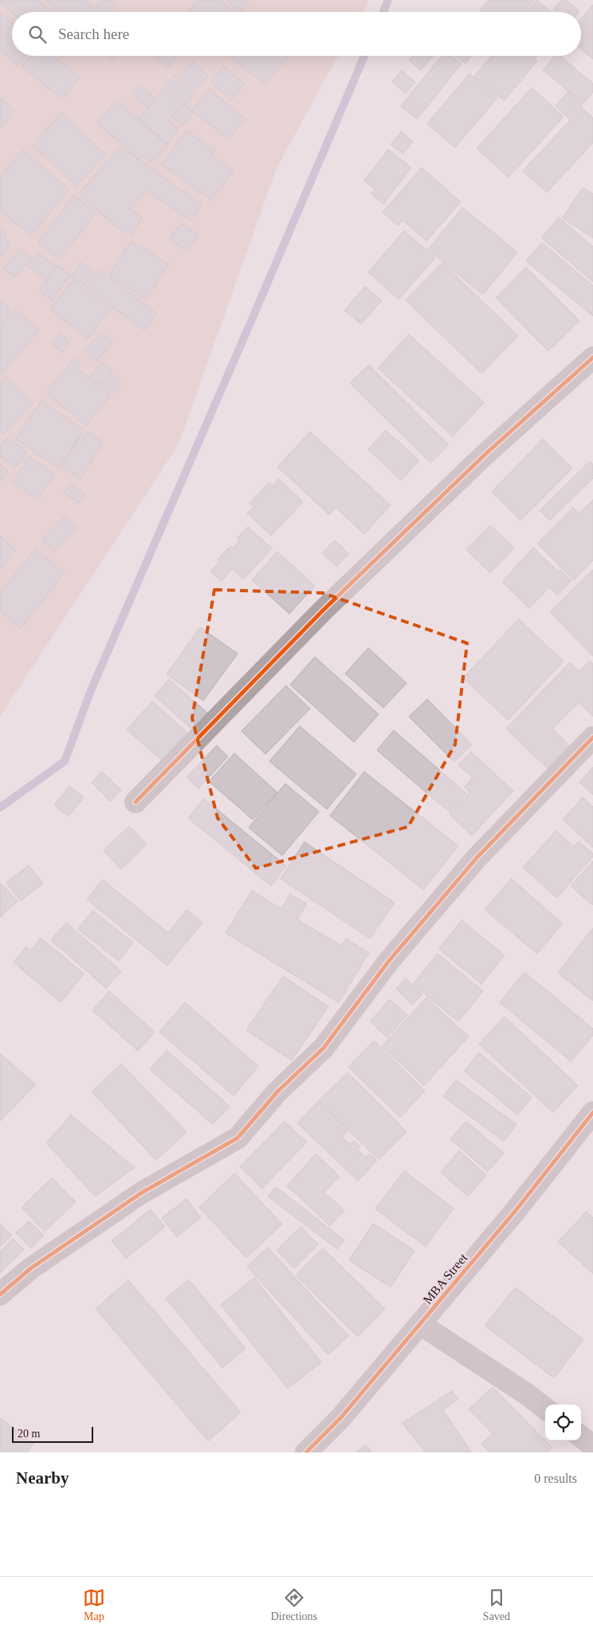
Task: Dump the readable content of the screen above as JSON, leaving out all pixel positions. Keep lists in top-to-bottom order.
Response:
{
  "streets": {
    "street": ["MBA Street"]
  },
  "scale_bar": "20 m",
  "page": {
    "search": "Search here",
    "scale": "20 m",
    "heading": ["Nearby", "0 results"],
    "nav": ["Map", "Directions", "Saved"]
  }
}
